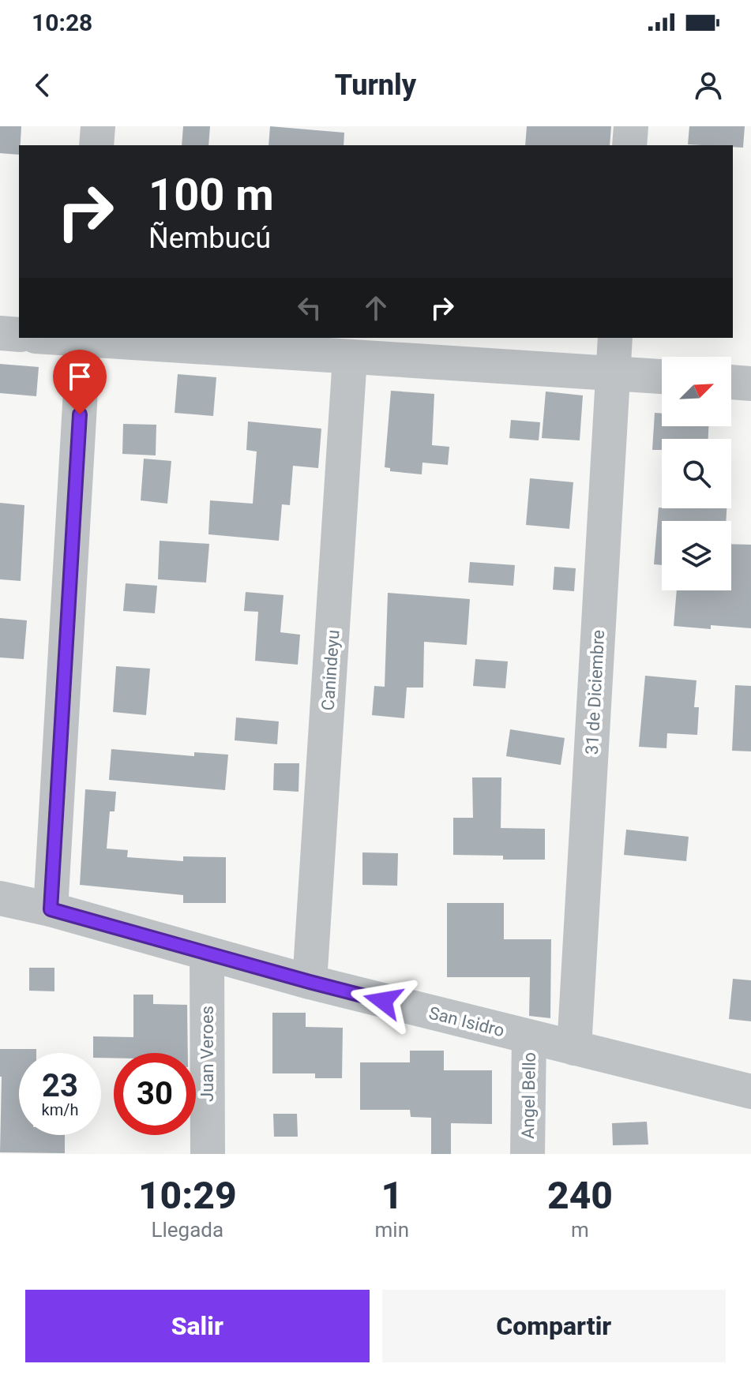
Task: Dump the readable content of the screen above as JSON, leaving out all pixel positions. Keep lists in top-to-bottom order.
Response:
{
  "streets": {
    "street": [
      "Canindeyu",
      "31 de Diciembre",
      "San Isidro",
      "Juan Veroes",
      "Angel Bello"
    ]
  },
  "crossings": [
    ["Canindeyu", "San Isidro"],
    ["31 de Diciembre", "San Isidro"],
    ["San Isidro", "Juan Veroes"],
    ["San Isidro", "Angel Bello"]
  ],
  "north": "top right",
  "page": {
    "status": "10:28",
    "header": "Turnly",
    "turn": ["100 m", "Ñembucú"],
    "speed": "23 km/h",
    "limit": "30",
    "eta": [
      "10:29",
      "Llegada",
      "1",
      "min",
      "240",
      "m"
    ],
    "buttons": ["Salir", "Compartir"]
  }
}
